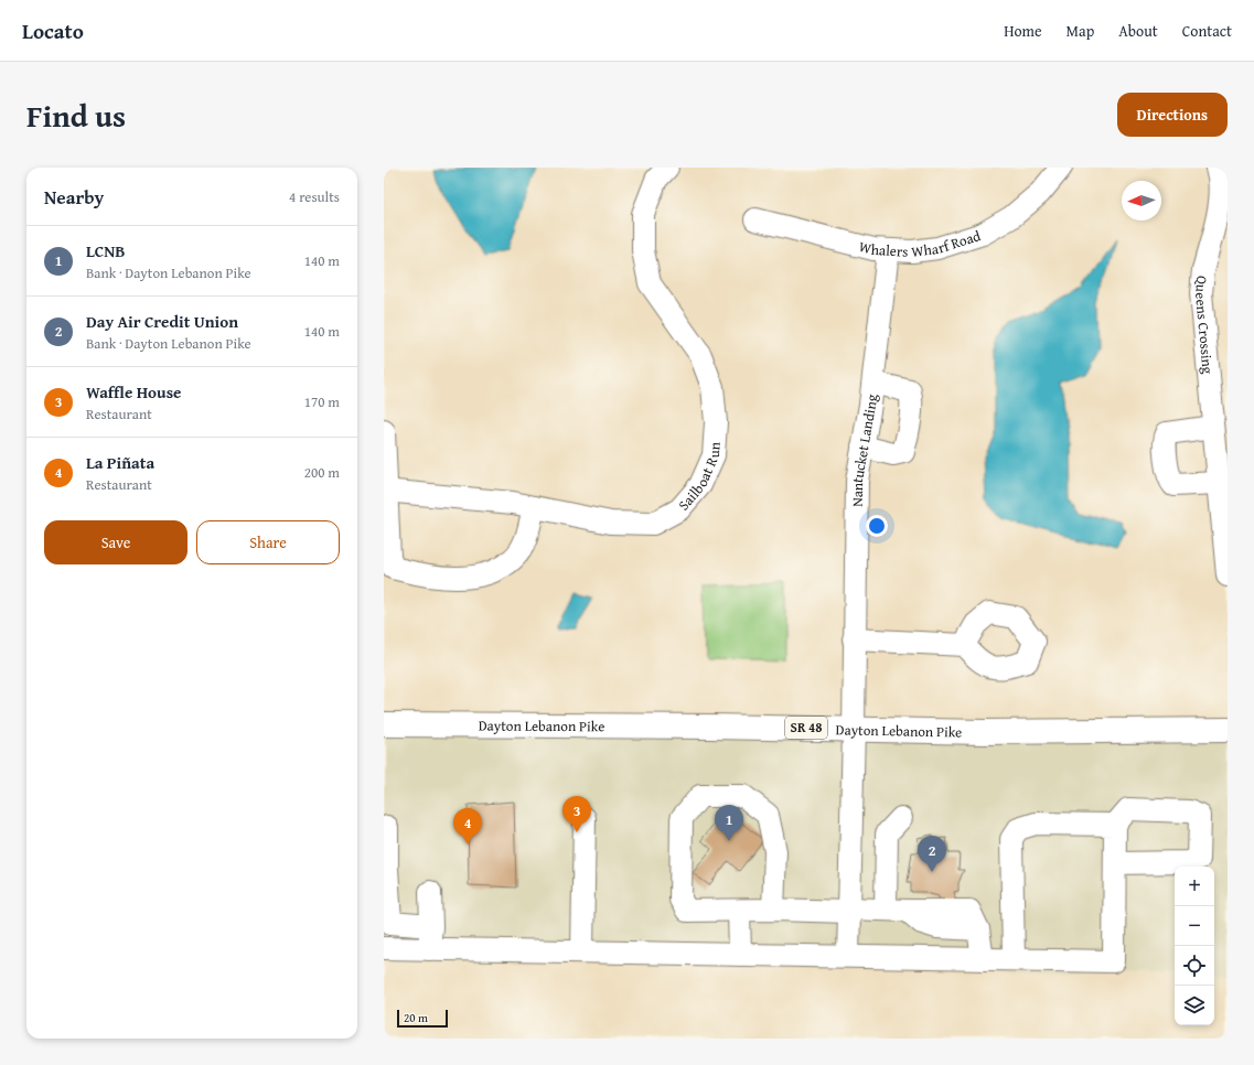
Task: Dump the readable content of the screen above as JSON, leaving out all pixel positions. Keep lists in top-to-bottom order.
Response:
{
  "streets": {
    "main road": ["Dayton Lebanon Pike", "SR 48"],
    "street": [
      "Whalers Wharf Road",
      "Queens Crossing",
      "Nantucket Landing",
      "Sailboat Run"
    ]
  },
  "crossings": [
    ["Whalers Wharf Road", "Nantucket Landing"],
    ["Nantucket Landing", "Dayton Lebanon Pike"]
  ],
  "scale_bar": "20 m",
  "north": "left",
  "page": {
    "header": "Locato",
    "nav": [
      "Home",
      "Map",
      "About",
      "Contact"
    ],
    "title": "Find us",
    "buttons": [
      "Directions",
      ["Save", "Share"]
    ],
    "heading": ["Nearby", "4 results"],
    "list": [
      {
        "mark": "1",
        "name": "LCNB",
        "note": "Bank · Dayton Lebanon Pike",
        "value": "140 m"
      },
      {
        "mark": "2",
        "name": "Day Air Credit Union",
        "note": "Bank · Dayton Lebanon Pike",
        "value": "140 m"
      },
      {
        "mark": "3",
        "name": "Waffle House",
        "note": "Restaurant",
        "value": "170 m"
      },
      {
        "mark": "4",
        "name": "La Piñata",
        "note": "Restaurant",
        "value": "200 m"
      }
    ],
    "pins": [
      "3",
      "1",
      "4",
      "2"
    ],
    "map_buttons": ["+", "−"],
    "scale": "20 m"
  }
}
